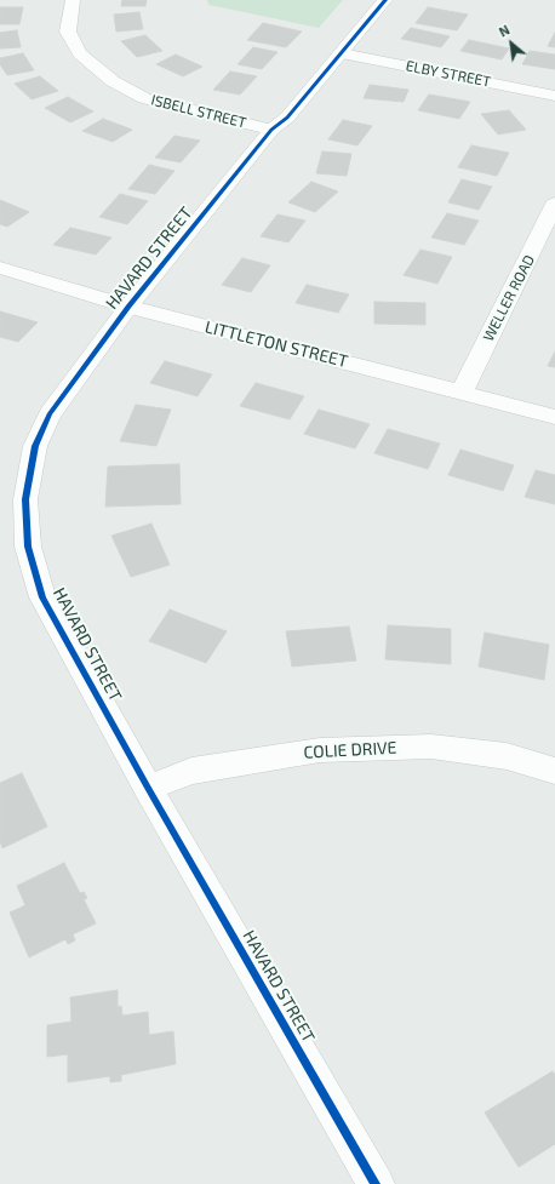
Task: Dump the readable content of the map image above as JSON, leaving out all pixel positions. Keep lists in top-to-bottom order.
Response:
{
  "streets": {
    "street": [
      "ELBY STREET",
      "ISBELL STREET",
      "HAVARD STREET",
      "WELLER ROAD",
      "LITTLETON STREET",
      "COLIE DRIVE"
    ]
  },
  "crossings": [
    ["ELBY STREET", "HAVARD STREET"],
    ["ISBELL STREET", "HAVARD STREET"],
    ["HAVARD STREET", "LITTLETON STREET"],
    ["HAVARD STREET", "COLIE DRIVE"],
    ["WELLER ROAD", "LITTLETON STREET"]
  ],
  "north": "top left"
}
